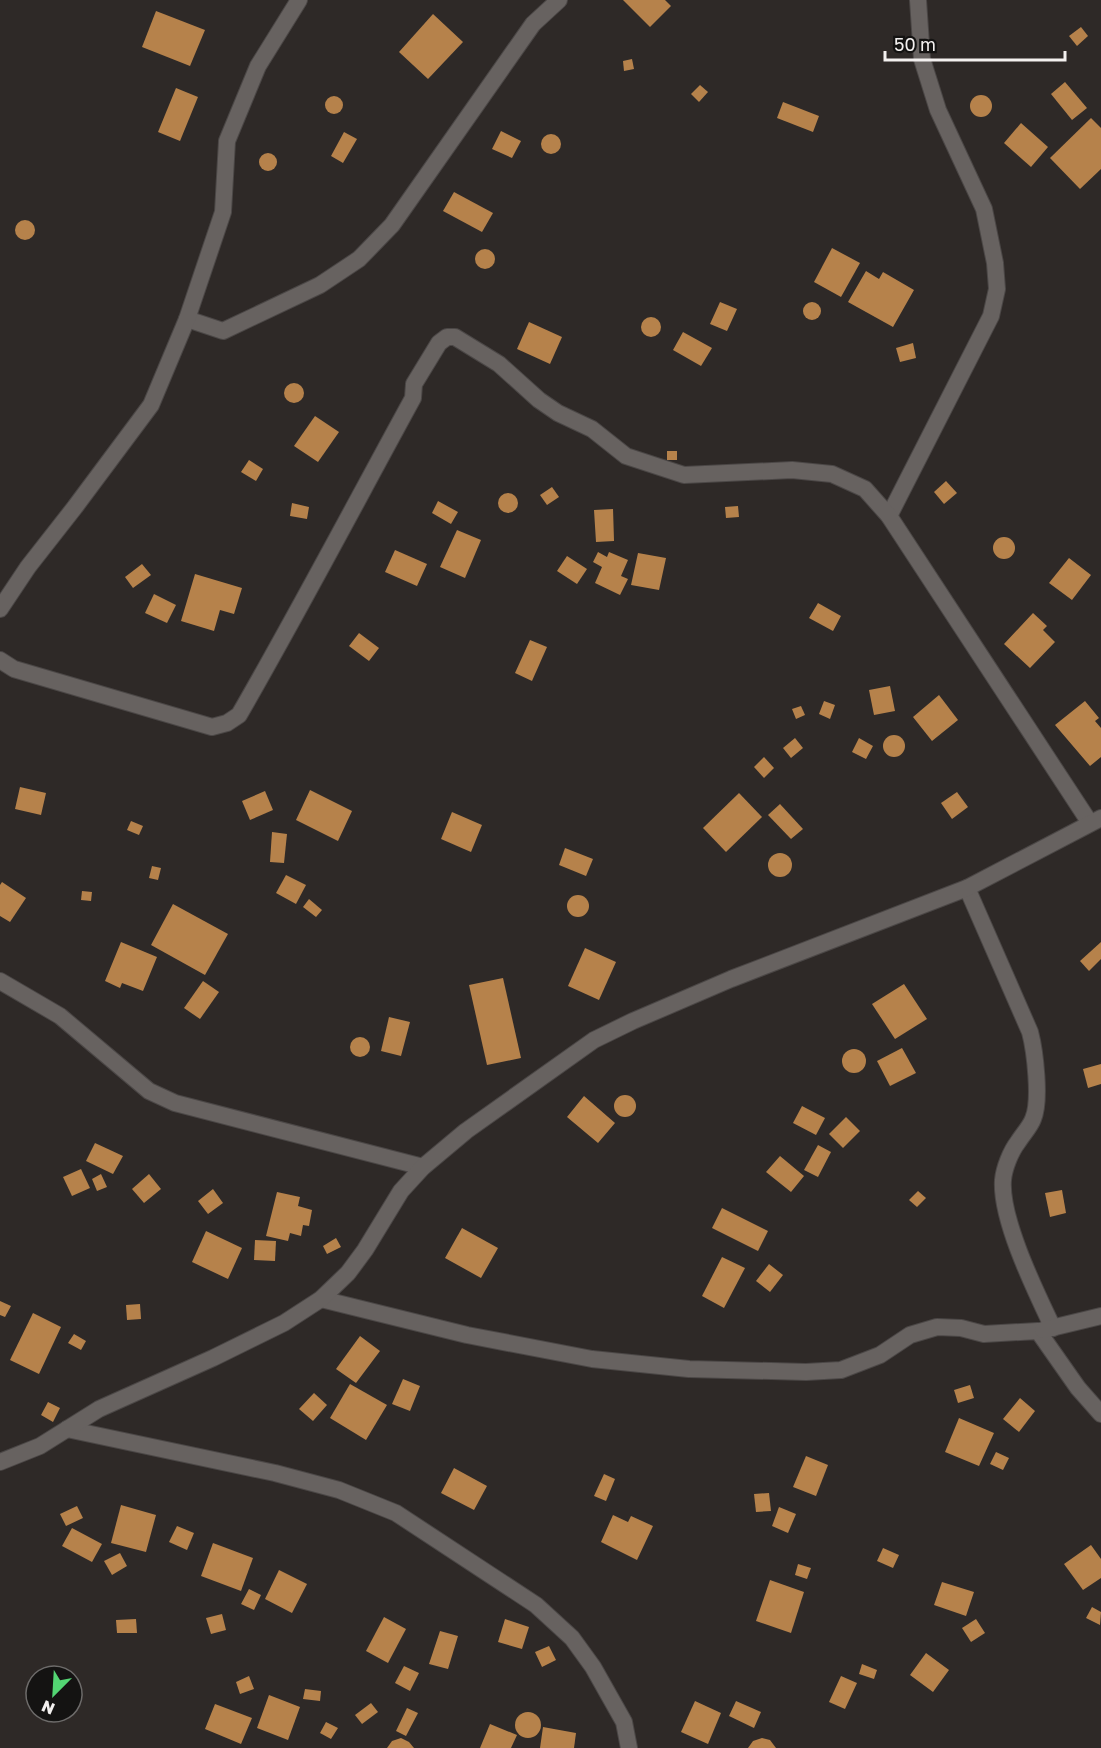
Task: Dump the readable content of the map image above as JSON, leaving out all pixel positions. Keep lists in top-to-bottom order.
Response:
{
  "scale_bar": "50 m",
  "north": "bottom left"
}
